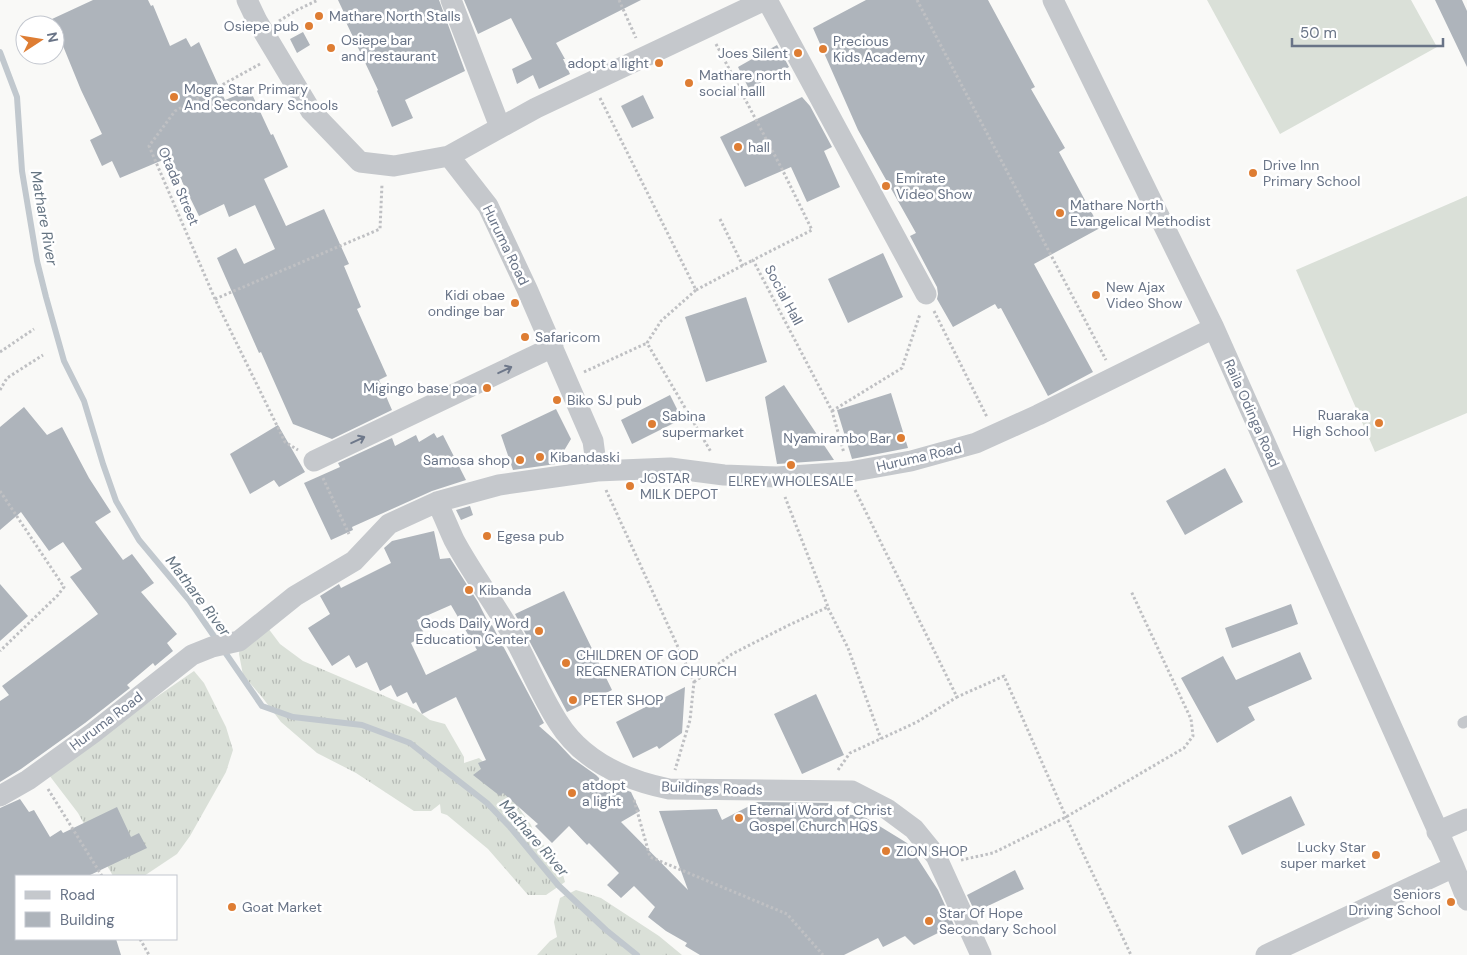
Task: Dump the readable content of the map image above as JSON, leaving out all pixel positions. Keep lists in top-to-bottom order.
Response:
{
  "streets": {
    "street": ["Huruma Road", "Raila Odinga Road", "Buildings Roads"],
    "path": ["Otada Street", "Social Hall"]
  },
  "crossings": [
    ["Huruma Road", "Social Hall"],
    ["Huruma Road", "Raila Odinga Road"],
    ["Huruma Road", "Buildings Roads"]
  ],
  "water": ["Mathare River"],
  "places": [
    "Mathare North Stalls",
    "Osiepe pub",
    "Osiepe bar and restaurant",
    "Precious Kids Academy",
    "Joes Silent",
    "adopt a light",
    "Mathare north social halll",
    "Mogra Star Primary And Secondary Schools",
    "hall",
    "Drive Inn Primary School",
    "Emirate Video Show",
    "Mathare North Evangelical Methodist",
    "New Ajax Video Show",
    "Kidi obae ondinge bar",
    "Safaricom",
    "Migingo base poa",
    "Biko SJ pub",
    "Ruaraka High School",
    "Sabina supermarket",
    "Nyamirambo Bar",
    "Kibandaski",
    "Samosa shop",
    "ELREY WHOLESALE",
    "JOSTAR MILK DEPOT",
    "Egesa pub",
    "Kibanda",
    "Gods Daily Word Education Center",
    "CHILDREN OF GOD REGENERATION CHURCH",
    "PETER SHOP",
    "atdopt a light",
    "Eternal Word of Christ Gospel Church HQS",
    "ZION SHOP",
    "Lucky Star super market",
    "Seniors Driving School",
    "Goat Market",
    "Star Of Hope Secondary School"
  ],
  "legend": ["Road", "Building"],
  "scale_bar": "50 m",
  "north": "right"
}
